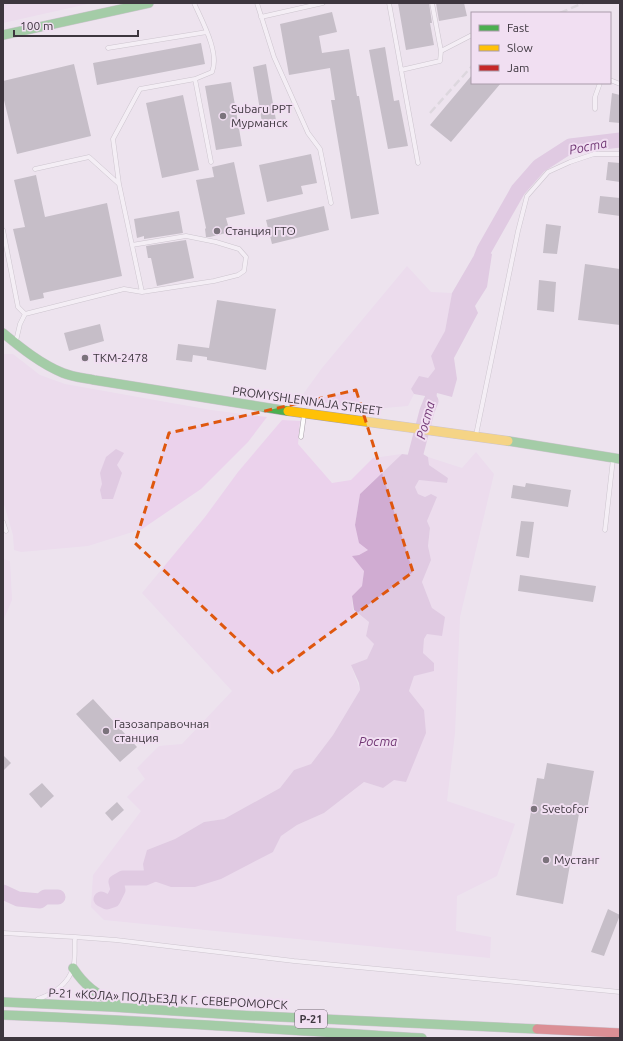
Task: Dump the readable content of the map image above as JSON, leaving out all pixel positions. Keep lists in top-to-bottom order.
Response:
{
  "streets": {
    "main road": ["PROMYSHLENNAJA STREET", "Р-21 «КОЛА» ПОДЪЕЗД К Г. СЕВЕРОМОРСК", "Р-21"]
  },
  "water": ["Роста"],
  "places": [
    "Subaru РРТ Мурманск",
    "Станция ГТО",
    "ТКМ-2478",
    "Газозаправочная станция",
    "Svetofor",
    "Мустанг"
  ],
  "legend": ["Fast", "Slow", "Jam"],
  "scale_bar": "100 m"
}
